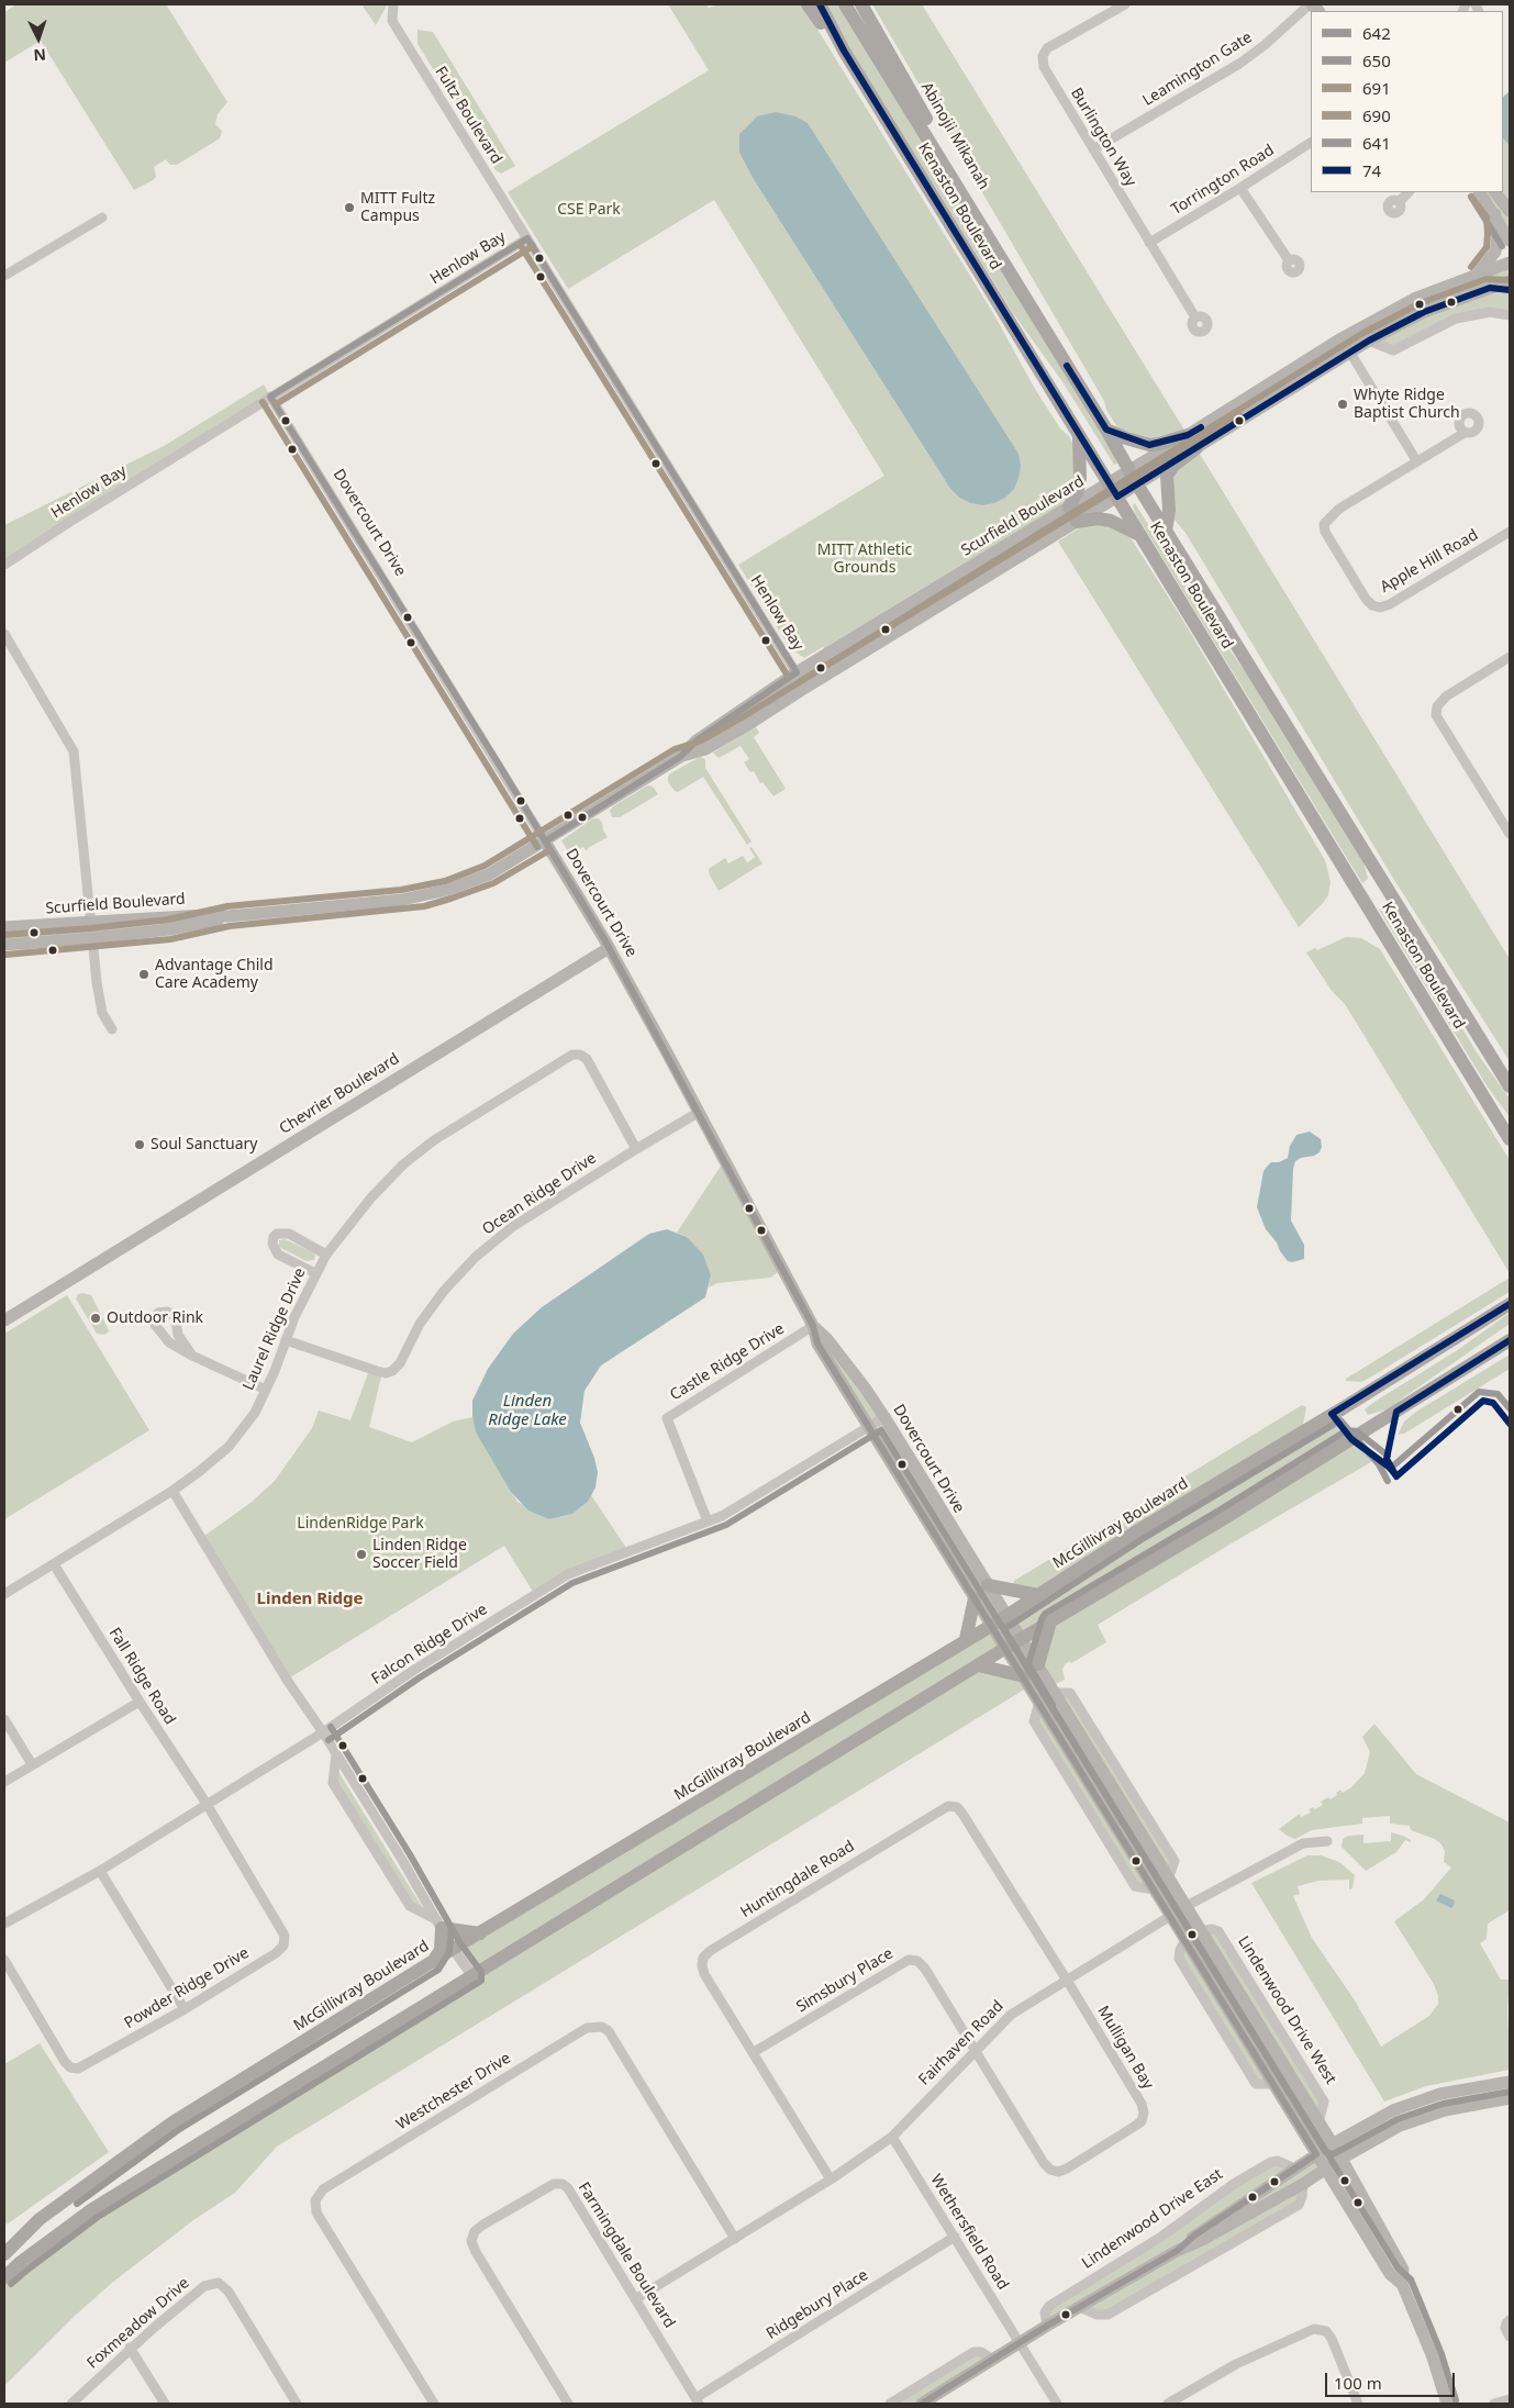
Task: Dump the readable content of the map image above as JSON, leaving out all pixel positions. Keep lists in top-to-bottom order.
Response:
{
  "streets": {
    "main road": ["Abinojii Mikanah", "Kenaston Boulevard", "McGillivray Boulevard"],
    "street": [
      "Leamington Gate",
      "Fultz Boulevard",
      "Burlington Way",
      "Torrington Road",
      "Henlow Bay",
      "Scurfield Boulevard",
      "Dovercourt Drive",
      "Apple Hill Road",
      "Chevrier Boulevard",
      "Ocean Ridge Drive",
      "Laurel Ridge Drive",
      "Castle Ridge Drive",
      "Falcon Ridge Drive",
      "Fall Ridge Road",
      "Huntingdale Road",
      "Simsbury Place",
      "Powder Ridge Drive",
      "Lindenwood Drive West",
      "Fairhaven Road",
      "Mulligan Bay",
      "Westchester Drive",
      "Lindenwood Drive East",
      "Wethersfield Road",
      "Farmingdale Boulevard",
      "Ridgebury Place",
      "Foxmeadow Drive"
    ]
  },
  "crossings": [
    ["Leamington Gate", "Burlington Way"],
    ["Fultz Boulevard", "Henlow Bay"],
    ["Abinojii Mikanah", "Kenaston Boulevard"],
    ["Burlington Way", "Torrington Road"],
    ["Kenaston Boulevard", "Scurfield Boulevard"],
    ["Henlow Bay", "Scurfield Boulevard"],
    ["Henlow Bay", "Dovercourt Drive"],
    ["Scurfield Boulevard", "Dovercourt Drive"],
    ["Dovercourt Drive", "Chevrier Boulevard"],
    ["Dovercourt Drive", "Ocean Ridge Drive"],
    ["Dovercourt Drive", "Castle Ridge Drive"],
    ["Dovercourt Drive", "McGillivray Boulevard"],
    ["Dovercourt Drive", "Falcon Ridge Drive"],
    ["Dovercourt Drive", "Lindenwood Drive West"],
    ["Ocean Ridge Drive", "Laurel Ridge Drive"],
    ["Laurel Ridge Drive", "Fall Ridge Road"],
    ["Castle Ridge Drive", "Falcon Ridge Drive"],
    ["McGillivray Boulevard", "Lindenwood Drive West"],
    ["Falcon Ridge Drive", "Fall Ridge Road"],
    ["Falcon Ridge Drive", "Powder Ridge Drive"],
    ["Fall Ridge Road", "Powder Ridge Drive"],
    ["Huntingdale Road", "Simsbury Place"],
    ["Huntingdale Road", "Fairhaven Road"],
    ["Huntingdale Road", "Mulligan Bay"],
    ["Simsbury Place", "Fairhaven Road"],
    ["Simsbury Place", "Mulligan Bay"],
    ["Lindenwood Drive West", "Fairhaven Road"],
    ["Fairhaven Road", "Mulligan Bay"],
    ["Fairhaven Road", "Westchester Drive"],
    ["Fairhaven Road", "Wethersfield Road"],
    ["Fairhaven Road", "Farmingdale Boulevard"],
    ["Wethersfield Road", "Ridgebury Place"],
    ["Farmingdale Boulevard", "Ridgebury Place"]
  ],
  "districts": ["Linden Ridge"],
  "water": ["Linden Ridge Lake"],
  "parks": ["CSE Park", "MITT Athletic Grounds", "LindenRidge Park"],
  "places": [
    "MITT Fultz Campus",
    "Whyte Ridge Baptist Church",
    "Advantage Child Care Academy",
    "Soul Sanctuary",
    "Outdoor Rink",
    "Linden Ridge Soccer Field"
  ],
  "lines": [
    "transit line 74",
    "transit line 650",
    "transit line 691",
    "transit line 642",
    "transit line 690",
    "transit line 641"
  ],
  "legend": [
    "642",
    "650",
    "691",
    "690",
    "641",
    "74"
  ],
  "scale_bar": "100 m",
  "north": "bottom"
}
